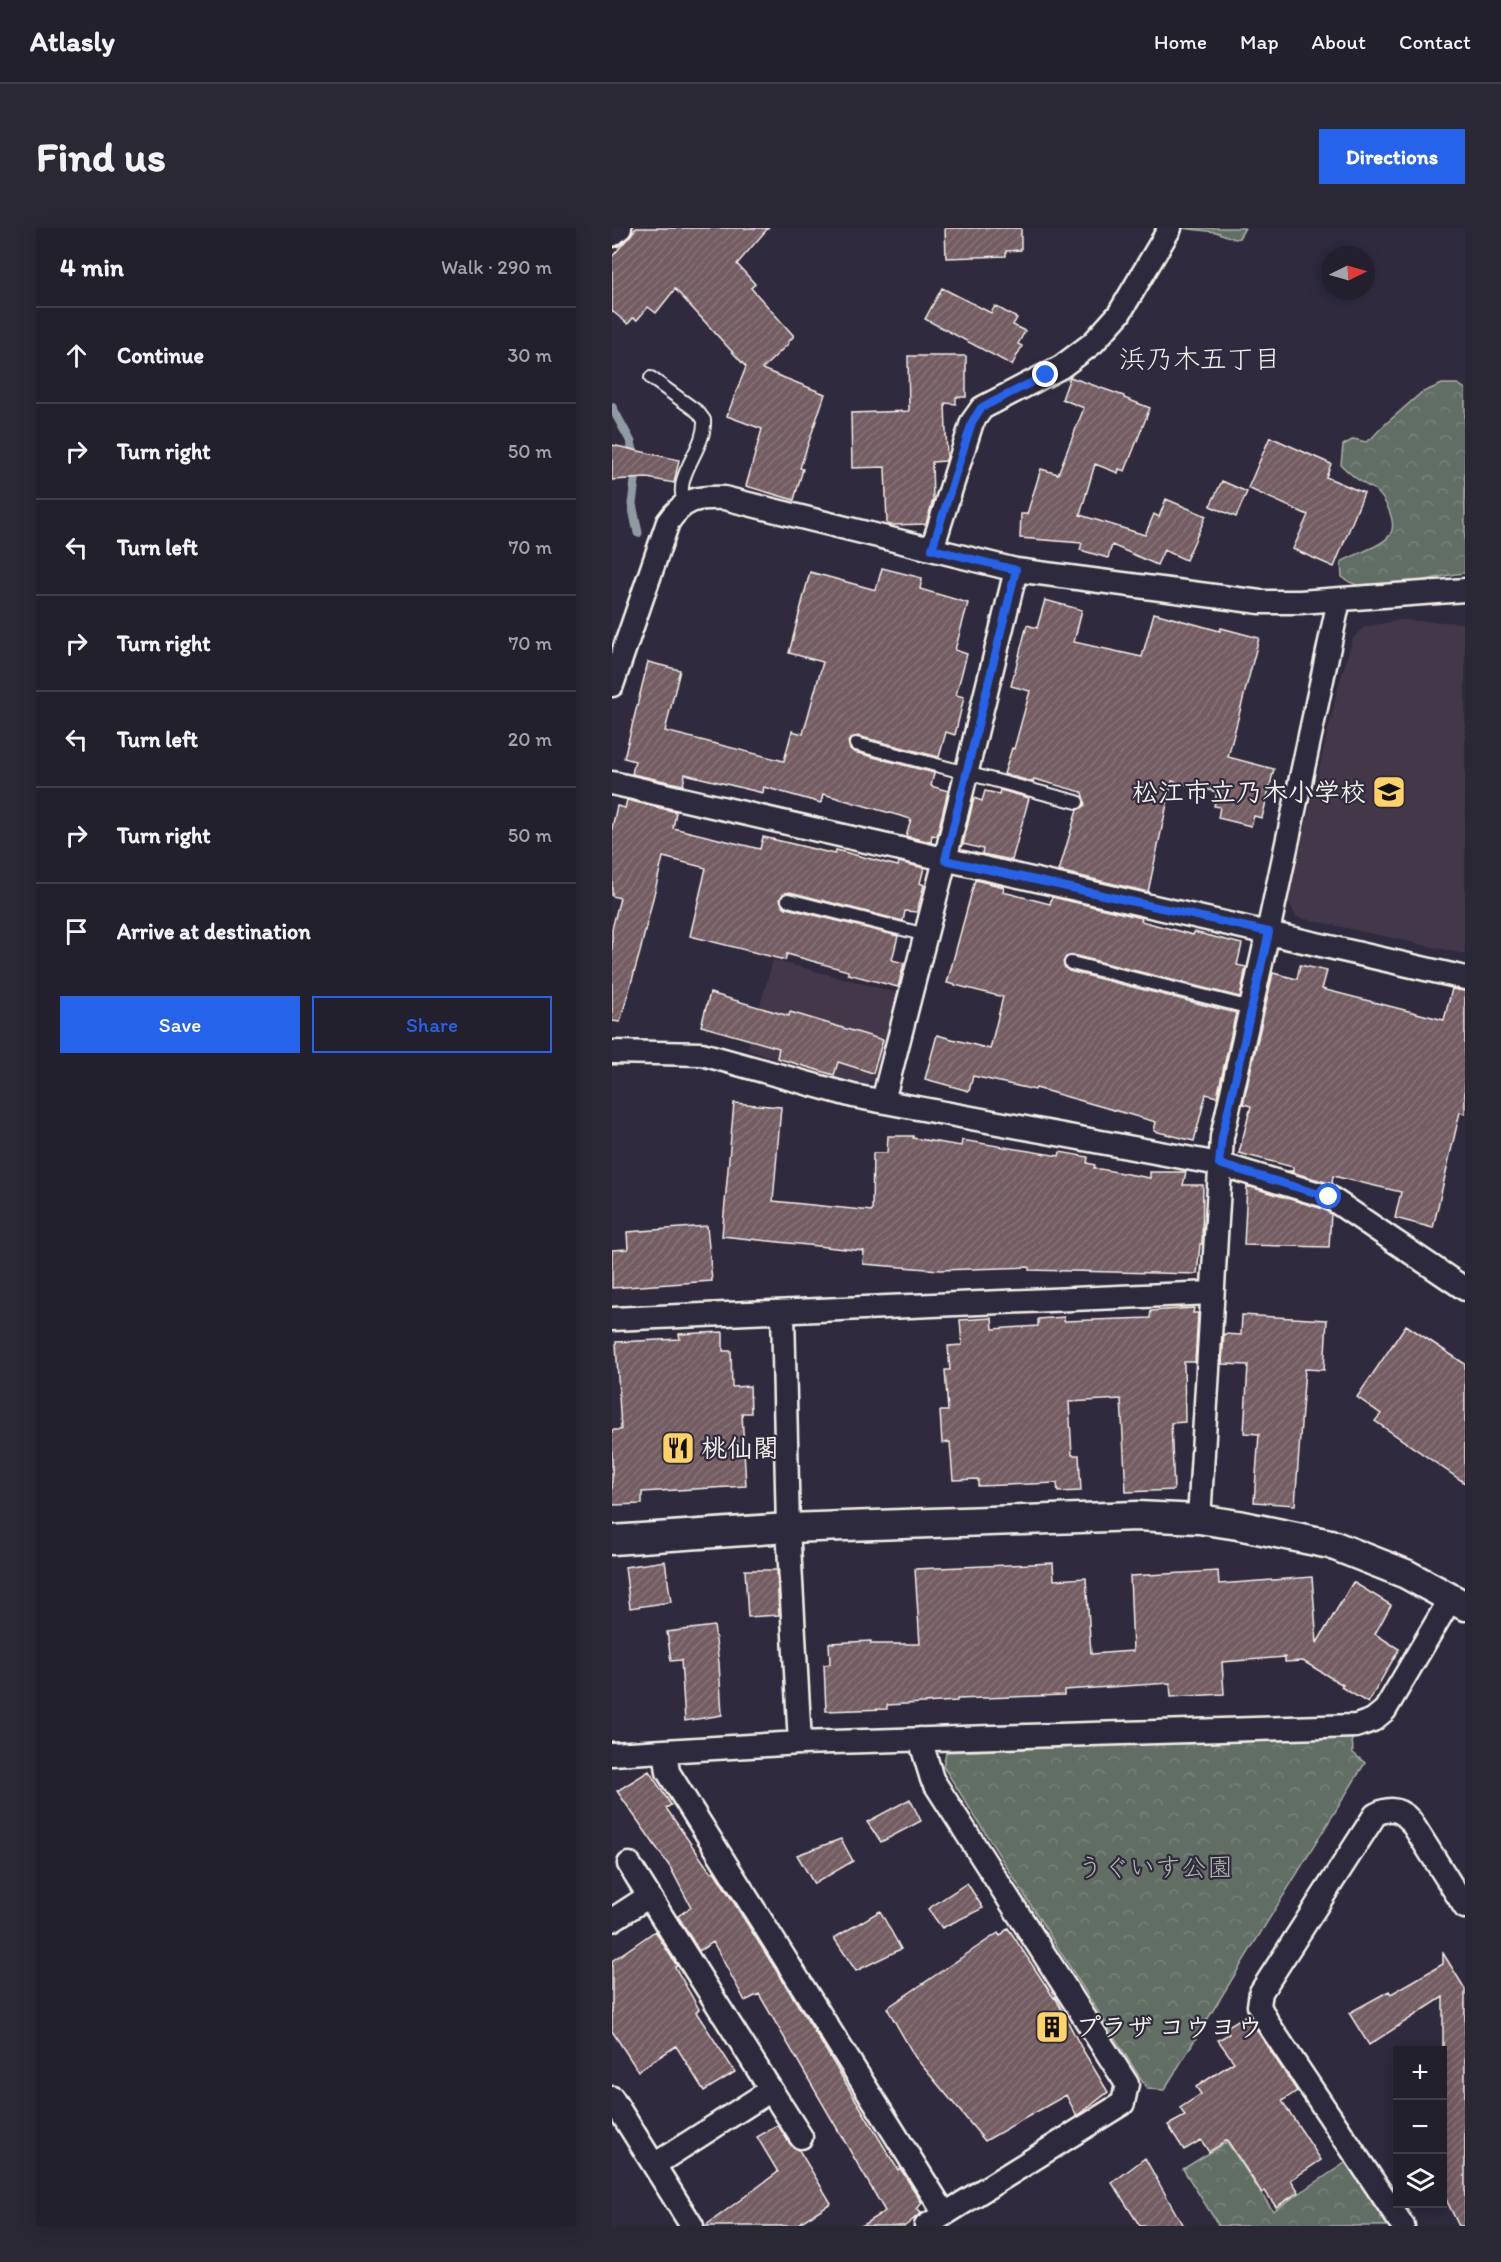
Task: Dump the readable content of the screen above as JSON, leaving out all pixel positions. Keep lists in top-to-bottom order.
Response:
{
  "districts": ["浜乃木五丁目"],
  "parks": ["うぐいす公園"],
  "places": {
    "school or university": ["松江市立乃木小学校"],
    "restaurant": ["桃仙閣"],
    "building": ["プラザ コウヨウ"]
  },
  "north": "right",
  "page": {
    "header": "Atlasly",
    "nav": [
      "Home",
      "Map",
      "About",
      "Contact"
    ],
    "buttons": [
      "Directions",
      ["Save", "Share"]
    ],
    "title": "Find us",
    "heading": ["4 min", "Walk · 290 m"],
    "list": [
      ["Continue", "30 m"],
      ["Turn right", "50 m"],
      ["Turn left", "70 m"],
      ["Turn right", "70 m"],
      ["Turn left", "20 m"],
      ["Turn right", "50 m"],
      "Arrive at destination"
    ],
    "map_buttons": ["+", "−"]
  }
}
